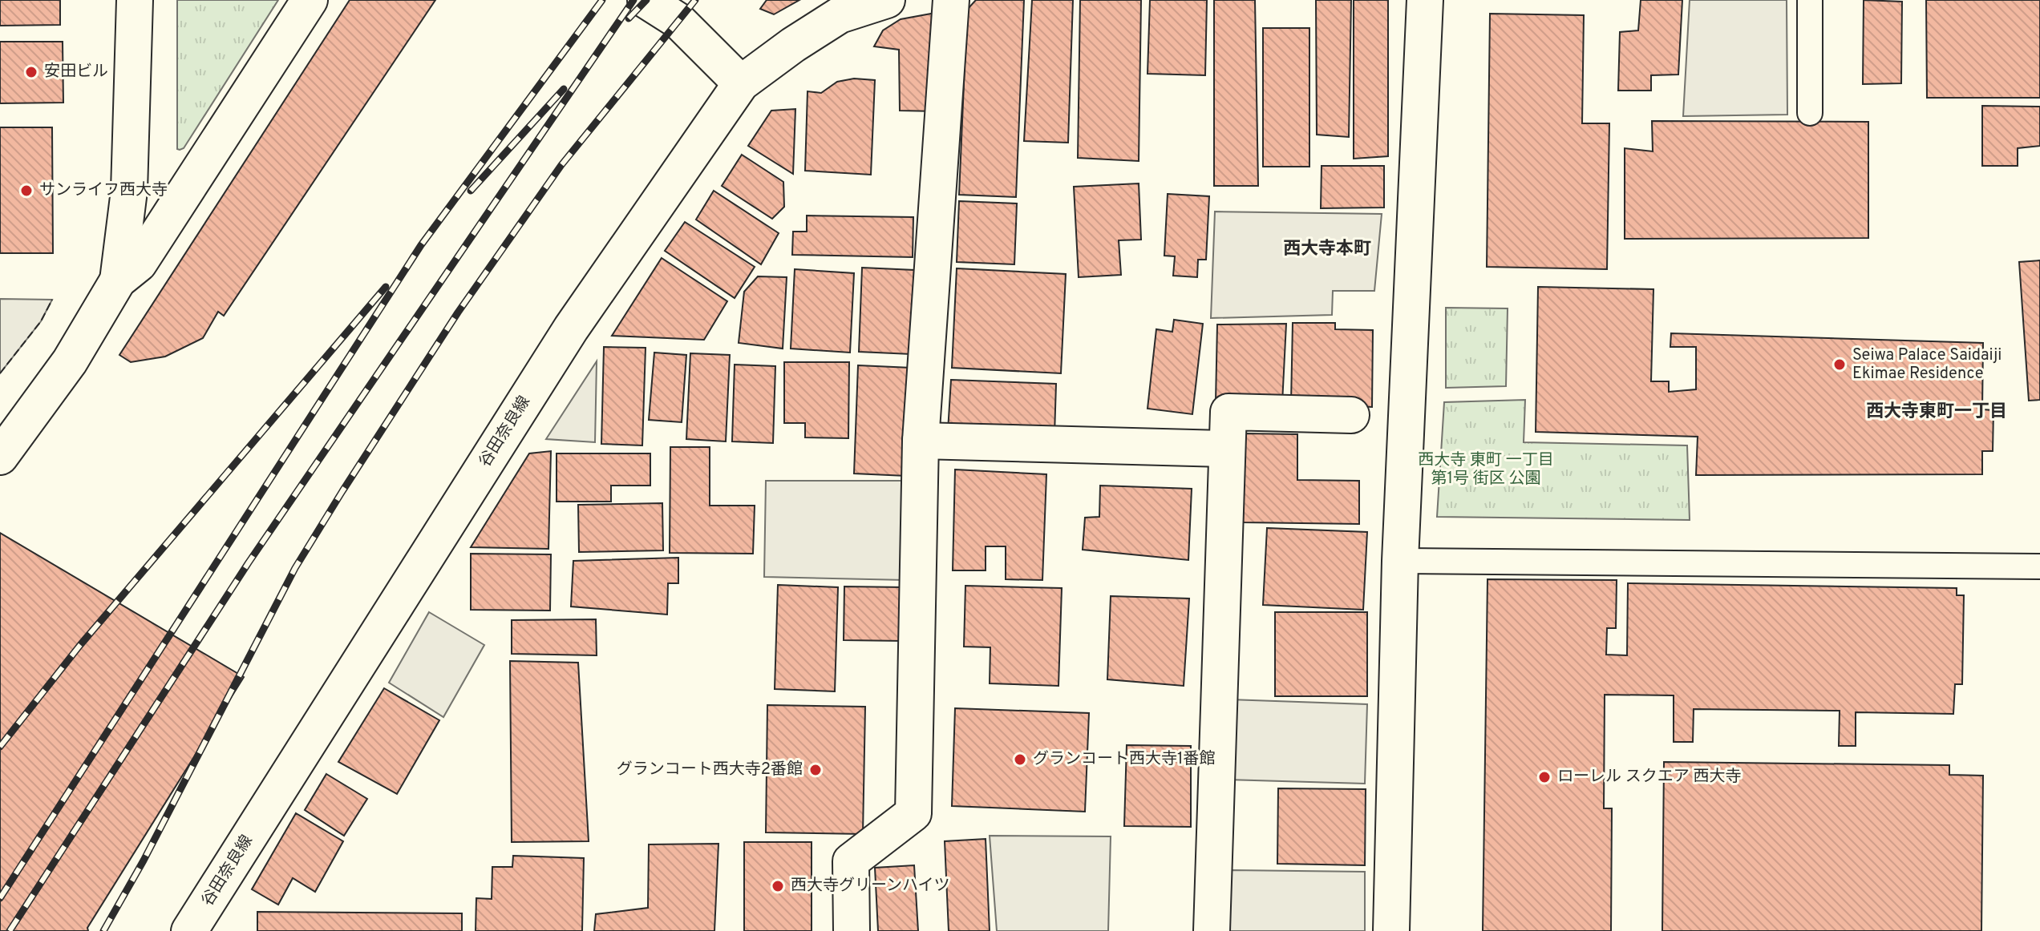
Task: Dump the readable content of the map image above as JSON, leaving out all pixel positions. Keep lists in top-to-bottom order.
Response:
{
  "streets": {
    "street": ["谷田奈良線"]
  },
  "districts": ["西大寺本町", "西大寺東町一丁目"],
  "parks": ["西大寺 東町 一丁目 第1号 街区 公園"],
  "places": [
    "安田ビル",
    "サンライフ西大寺",
    "Seiwa Palace Saidaiji Ekimae Residence",
    "グランコート西大寺1番館",
    "グランコート西大寺2番館",
    "ローレル スクエア 西大寺",
    "西大寺グリーンハイツ"
  ]
}
